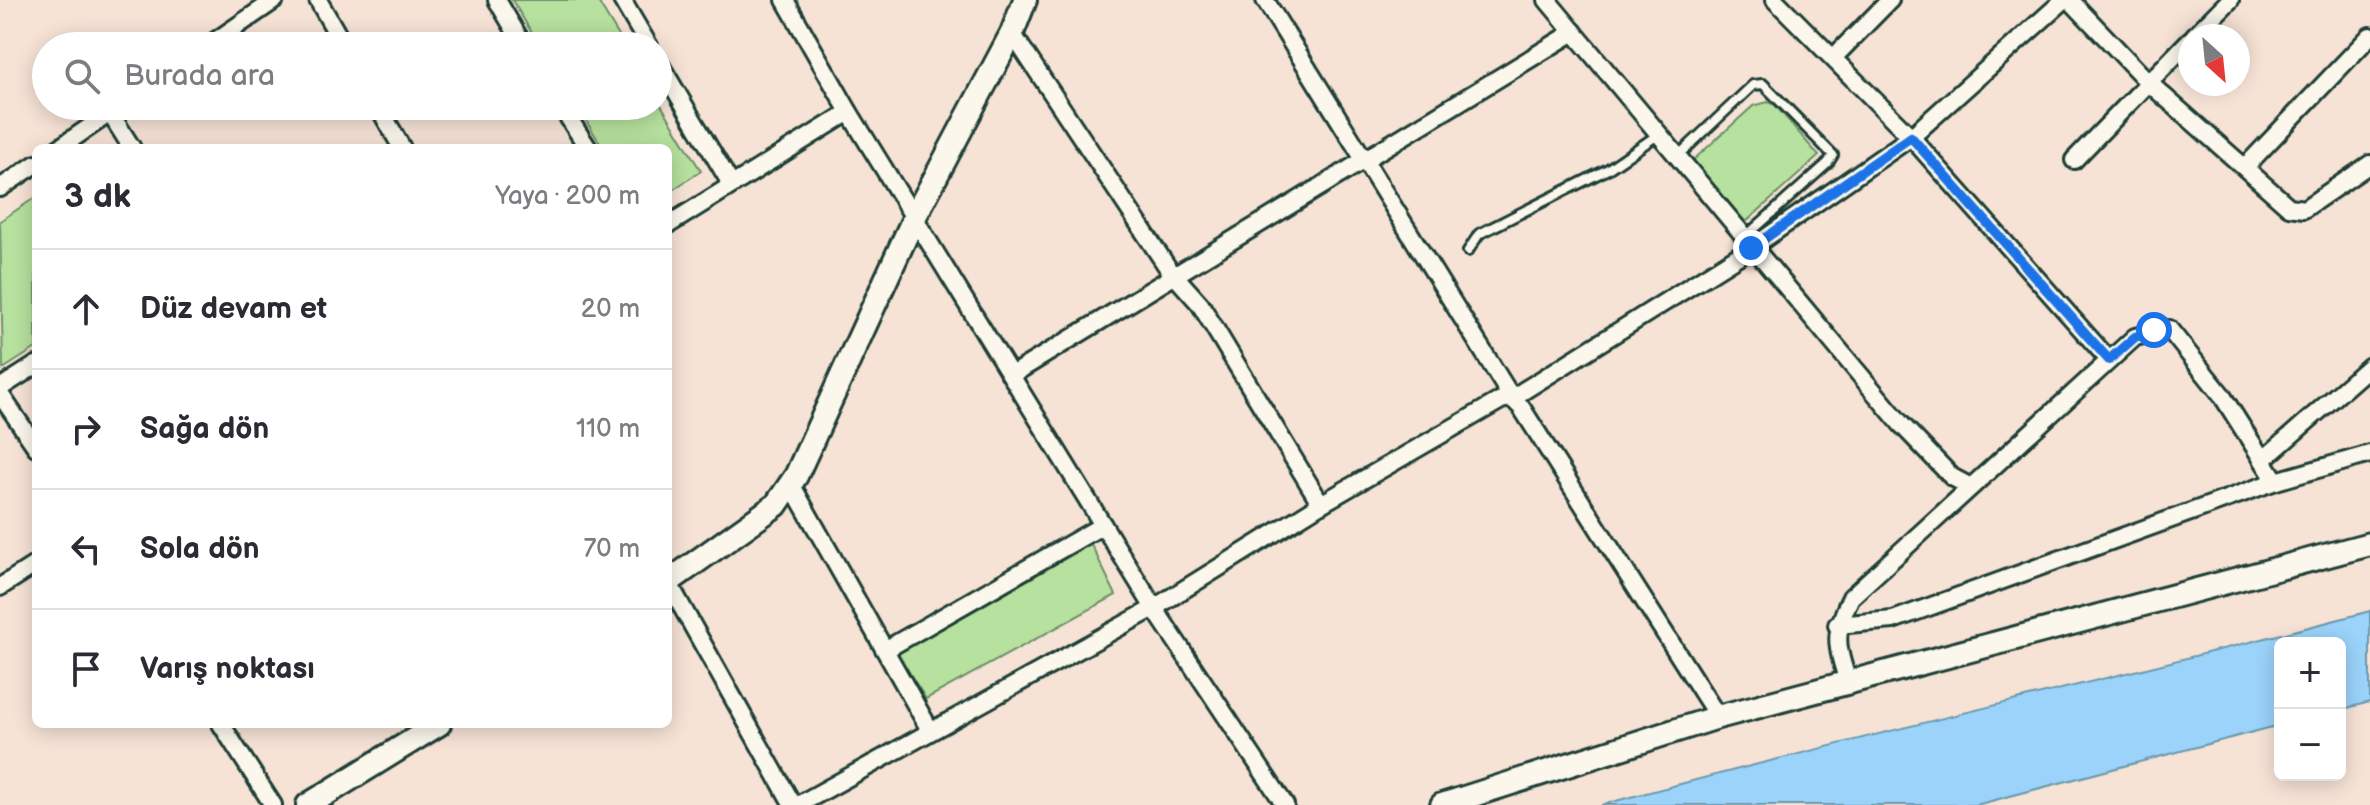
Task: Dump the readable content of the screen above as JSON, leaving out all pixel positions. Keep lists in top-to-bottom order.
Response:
{
  "north": "bottom right",
  "page": {
    "search": "Burada ara",
    "heading": ["3 dk", "Yaya · 200 m"],
    "list": [
      ["Düz devam et", "20 m"],
      ["Sağa dön", "110 m"],
      ["Sola dön", "70 m"],
      "Varış noktası"
    ],
    "map_buttons": ["+", "−"]
  }
}
